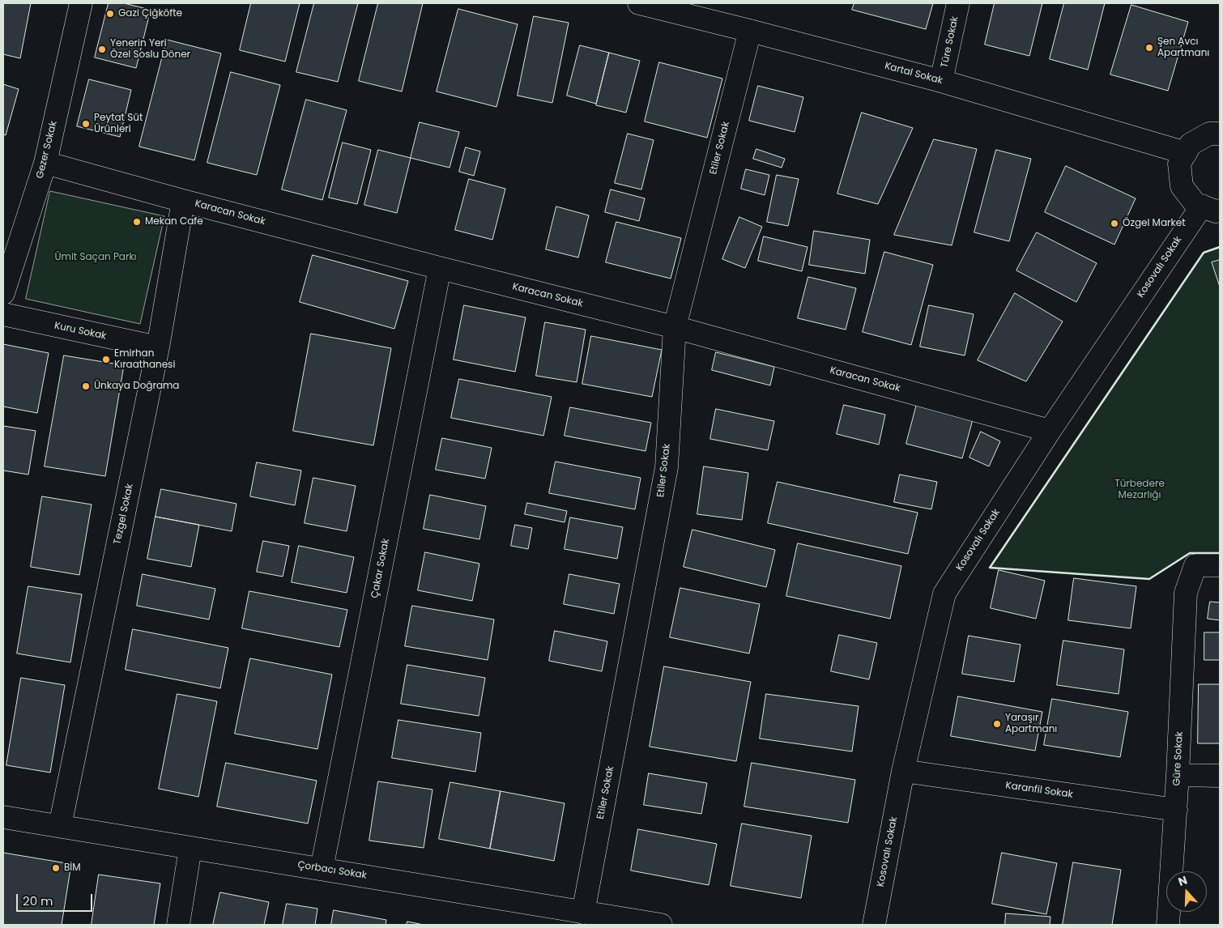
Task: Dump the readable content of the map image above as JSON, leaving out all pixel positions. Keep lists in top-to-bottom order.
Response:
{
  "streets": {
    "street": [
      "Türe Sokak",
      "Kartal Sokak",
      "Etiler Sokak",
      "Gezer Sokak",
      "Karacan Sokak",
      "Kosovalı Sokak",
      "Kuru Sokak",
      "Tezgel Sokak",
      "Çakar Sokak",
      "Güre Sokak",
      "Karanfil Sokak",
      "Çorbacı Sokak"
    ]
  },
  "crossings": [
    ["Türe Sokak", "Kartal Sokak"],
    ["Kartal Sokak", "Etiler Sokak"],
    ["Etiler Sokak", "Karacan Sokak"],
    ["Etiler Sokak", "Çorbacı Sokak"],
    ["Gezer Sokak", "Karacan Sokak"],
    ["Karacan Sokak", "Kosovalı Sokak"],
    ["Karacan Sokak", "Tezgel Sokak"],
    ["Karacan Sokak", "Çakar Sokak"],
    ["Kosovalı Sokak", "Karanfil Sokak"],
    ["Kuru Sokak", "Tezgel Sokak"],
    ["Tezgel Sokak", "Çorbacı Sokak"],
    ["Çakar Sokak", "Çorbacı Sokak"],
    ["Güre Sokak", "Karanfil Sokak"]
  ],
  "parks": ["Ümit Saçan Parkı", "Türbedere Mezarlığı"],
  "places": [
    "Gazi Çiğköfte",
    "Şen Avcı Apartmanı",
    "Yenerin Yeri Özel Soslu Döner",
    "Peytat Süt Ürünleri",
    "Mekan Cafe",
    "Özgel Market",
    "Emirhan Kıraathanesi",
    "Ünkaya Doğrama",
    "Yaraşır Apartmanı",
    "BİM"
  ],
  "scale_bar": "20 m",
  "north": "top"
}
